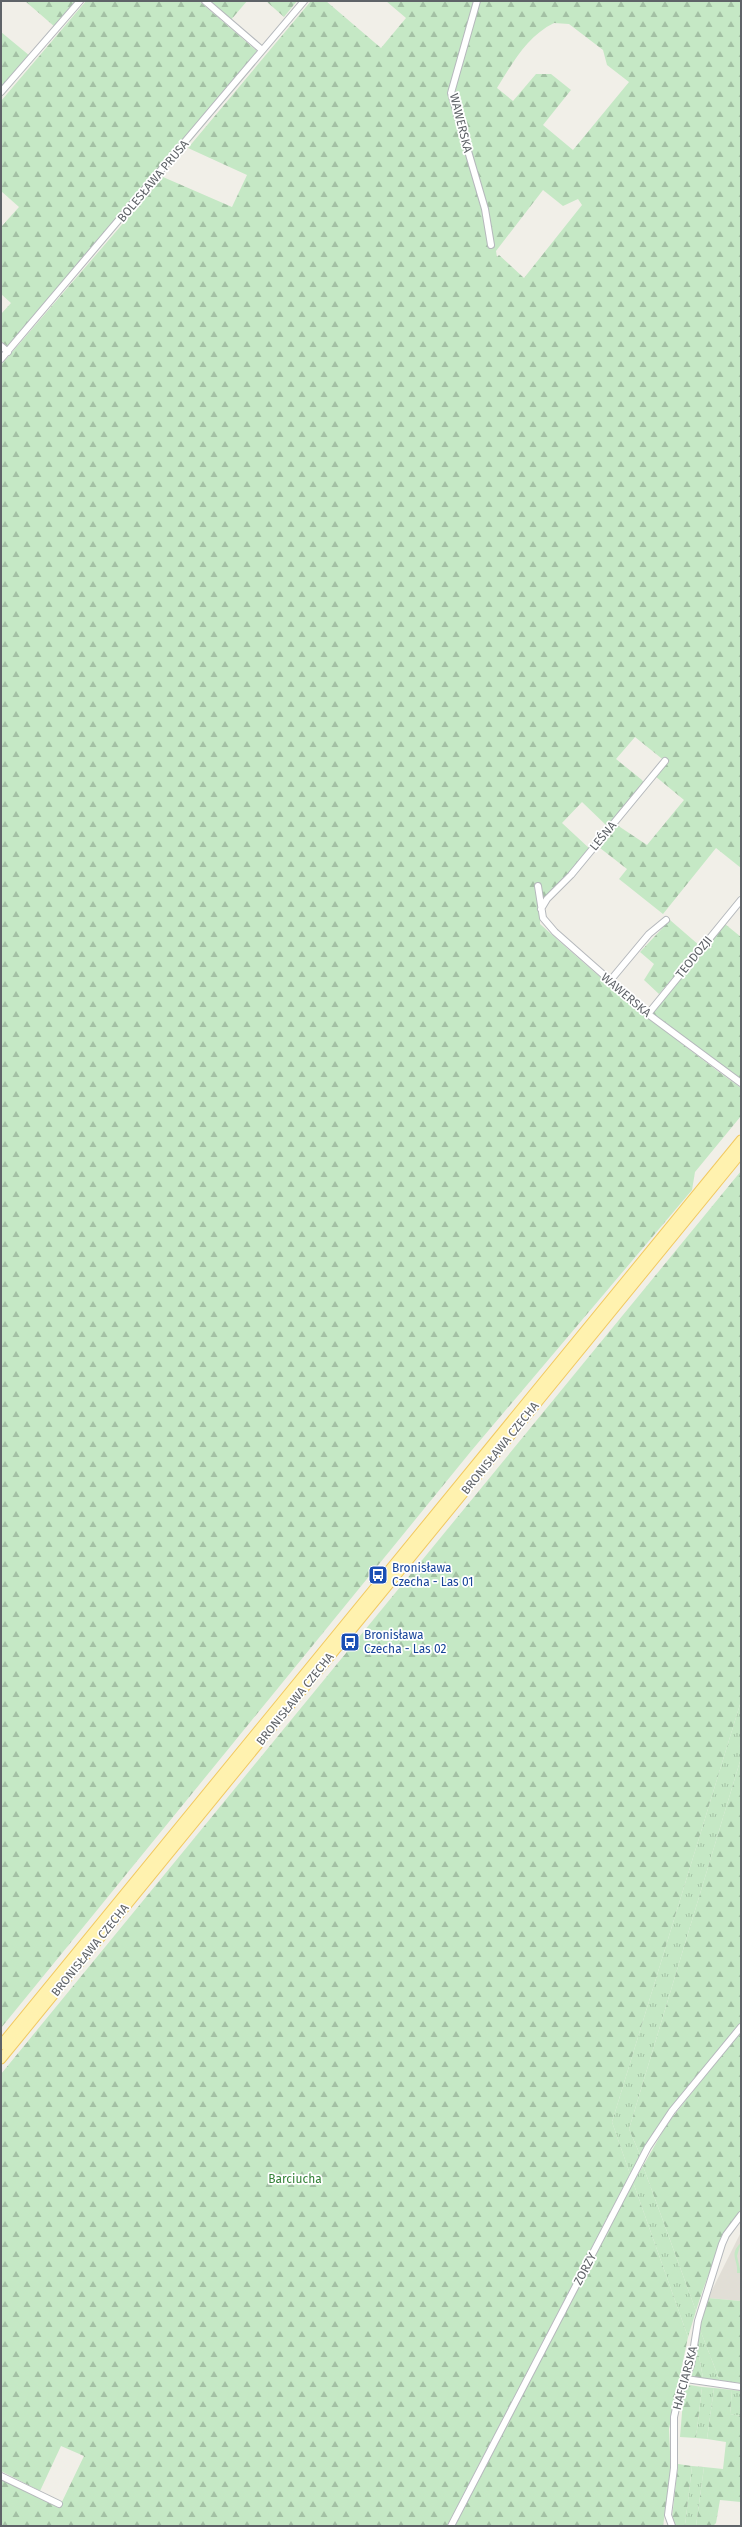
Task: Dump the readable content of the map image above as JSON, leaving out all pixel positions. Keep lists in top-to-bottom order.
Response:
{
  "streets": {
    "main road": ["BRONISŁAWA CZECHA"],
    "street": [
      "WAWERSKA",
      "BOLESŁAWA PRUSA",
      "LEŚNA",
      "TEODOZJI",
      "ZORZY",
      "HAFCIARSKA"
    ]
  },
  "crossings": [
    ["WAWERSKA", "LEŚNA"],
    ["WAWERSKA", "TEODOZJI"]
  ],
  "parks": ["Barciucha"],
  "places": {
    "bus stop": ["Bronisława Czecha - Las 01", "Bronisława Czecha - Las 02"]
  }
}
